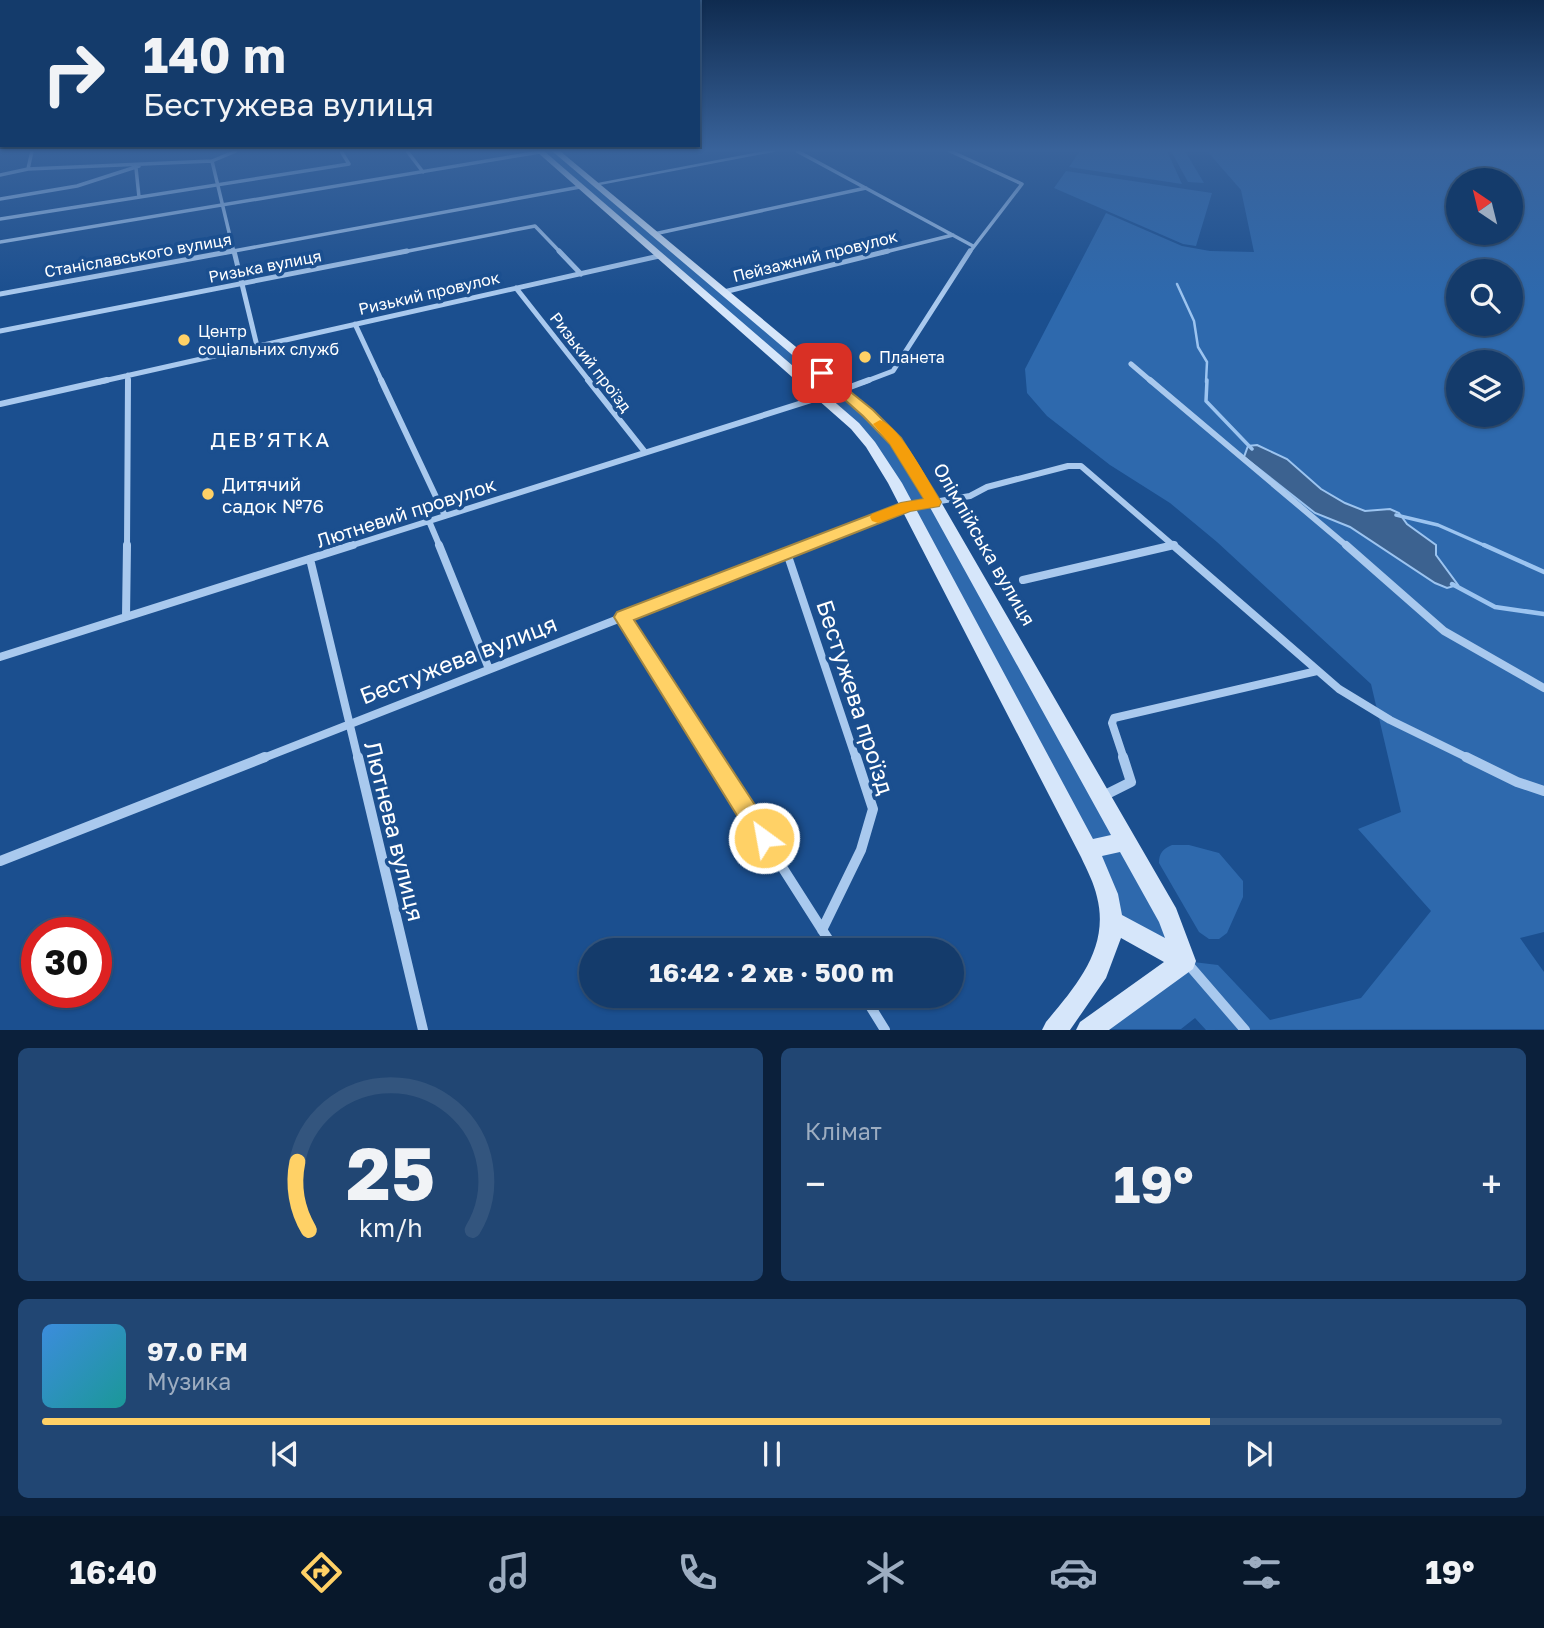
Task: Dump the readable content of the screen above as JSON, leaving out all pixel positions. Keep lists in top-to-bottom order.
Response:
{
  "streets": {
    "main road": ["Олімпійська вулиця", "Бестужева вулиця"],
    "street": [
      "Станіславського вулиця",
      "Пейзажний провулок",
      "Ризька вулиця",
      "Ризький провулок",
      "Ризький проїзд",
      "Лютневий провулок",
      "Бестужева проїзд",
      "Лютнева вулиця"
    ]
  },
  "crossings": [
    ["Пейзажний провулок", "Олімпійська вулиця"],
    ["Ризька вулиця", "Ризький провулок"],
    ["Ризький провулок", "Ризький проїзд"],
    ["Ризький проїзд", "Лютневий провулок"],
    ["Лютневий провулок", "Лютнева вулиця"],
    ["Олімпійська вулиця", "Бестужева вулиця"],
    ["Бестужева вулиця", "Бестужева проїзд"],
    ["Бестужева вулиця", "Лютнева вулиця"]
  ],
  "districts": ["ДЕВ’ЯТКА"],
  "places": ["Центр соціальних служб", "Планета", "Дитячий садок №76"],
  "north": "top left",
  "page": {
    "turn": ["140 m", "Бестужева вулиця"],
    "limit": "30",
    "trip": "16:42 · 2 хв · 500 m",
    "tile": "Клімат",
    "heat": ["−", "19°", "+"],
    "song": ["97.0 FM", "Музика"],
    "tabs": ["16:40", "19°"],
    "gauge": ["25", "km/h"]
  }
}
